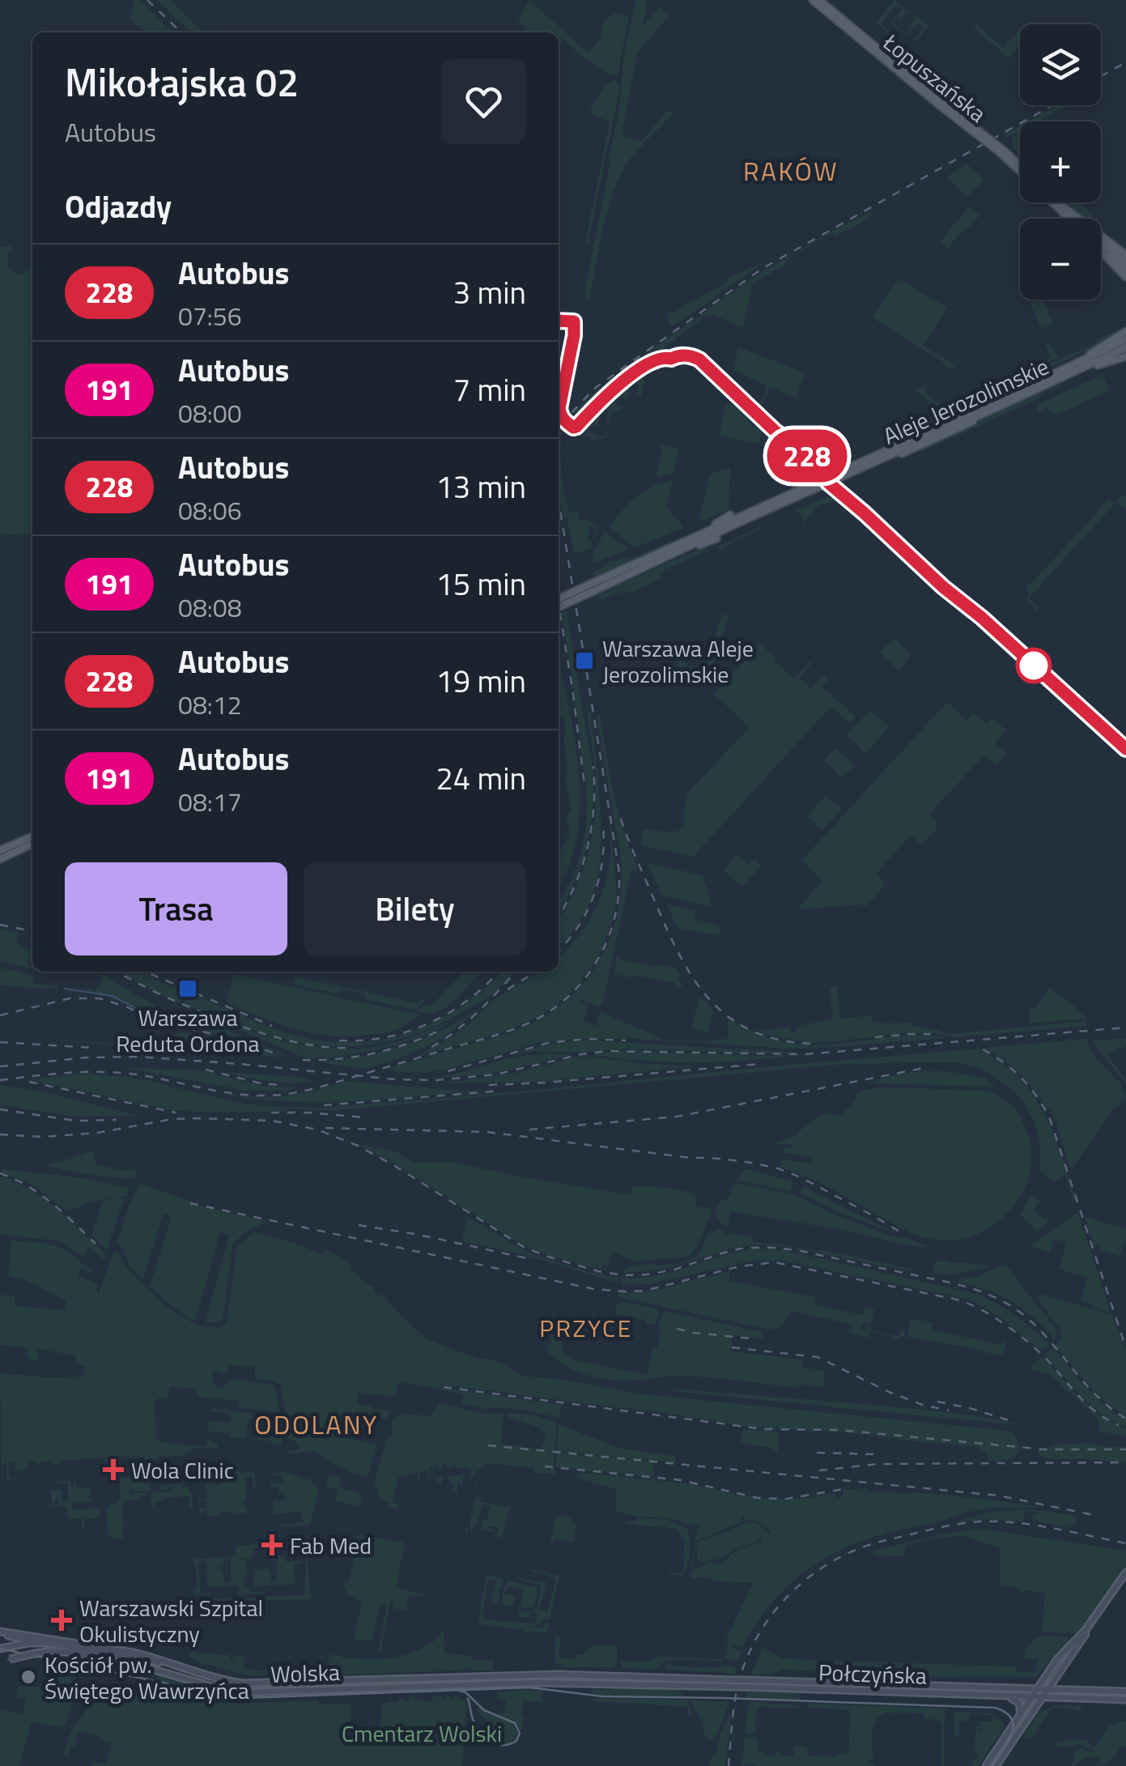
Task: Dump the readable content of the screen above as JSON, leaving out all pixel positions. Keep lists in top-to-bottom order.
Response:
{
  "streets": {
    "main road": [
      "Łopuszańska",
      "Aleje Jerozolimskie",
      "Wolska",
      "Połczyńska"
    ]
  },
  "crossings": [
    ["Wolska", "Połczyńska"]
  ],
  "districts": ["RAKÓW", "PRZYCE", "ODOLANY"],
  "parks": ["Cmentarz Wolski"],
  "places": {
    "transit": ["Warszawa Aleje Jerozolimskie", "Warszawa Reduta Ordona"],
    "health": ["Wola Clinic", "Fab Med", "Warszawski Szpital Okulistyczny"],
    "other": ["Kościół pw. Świętego Wawrzyńca"]
  },
  "lines": ["bus line 228"],
  "page": {
    "on_map": "228",
    "map_buttons": ["+", "−"],
    "heading": [
      ["Mikołajska 02", "Autobus"],
      "Odjazdy"
    ],
    "list": [
      {
        "mark": "228",
        "name": "Autobus",
        "note": "07:56",
        "value": "3 min"
      },
      {
        "mark": "191",
        "name": "Autobus",
        "note": "08:00",
        "value": "7 min"
      },
      {
        "mark": "228",
        "name": "Autobus",
        "note": "08:06",
        "value": "13 min"
      },
      {
        "mark": "191",
        "name": "Autobus",
        "note": "08:08",
        "value": "15 min"
      },
      {
        "mark": "228",
        "name": "Autobus",
        "note": "08:12",
        "value": "19 min"
      },
      {
        "mark": "191",
        "name": "Autobus",
        "note": "08:17",
        "value": "24 min"
      }
    ],
    "buttons": ["Trasa", "Bilety"]
  }
}
